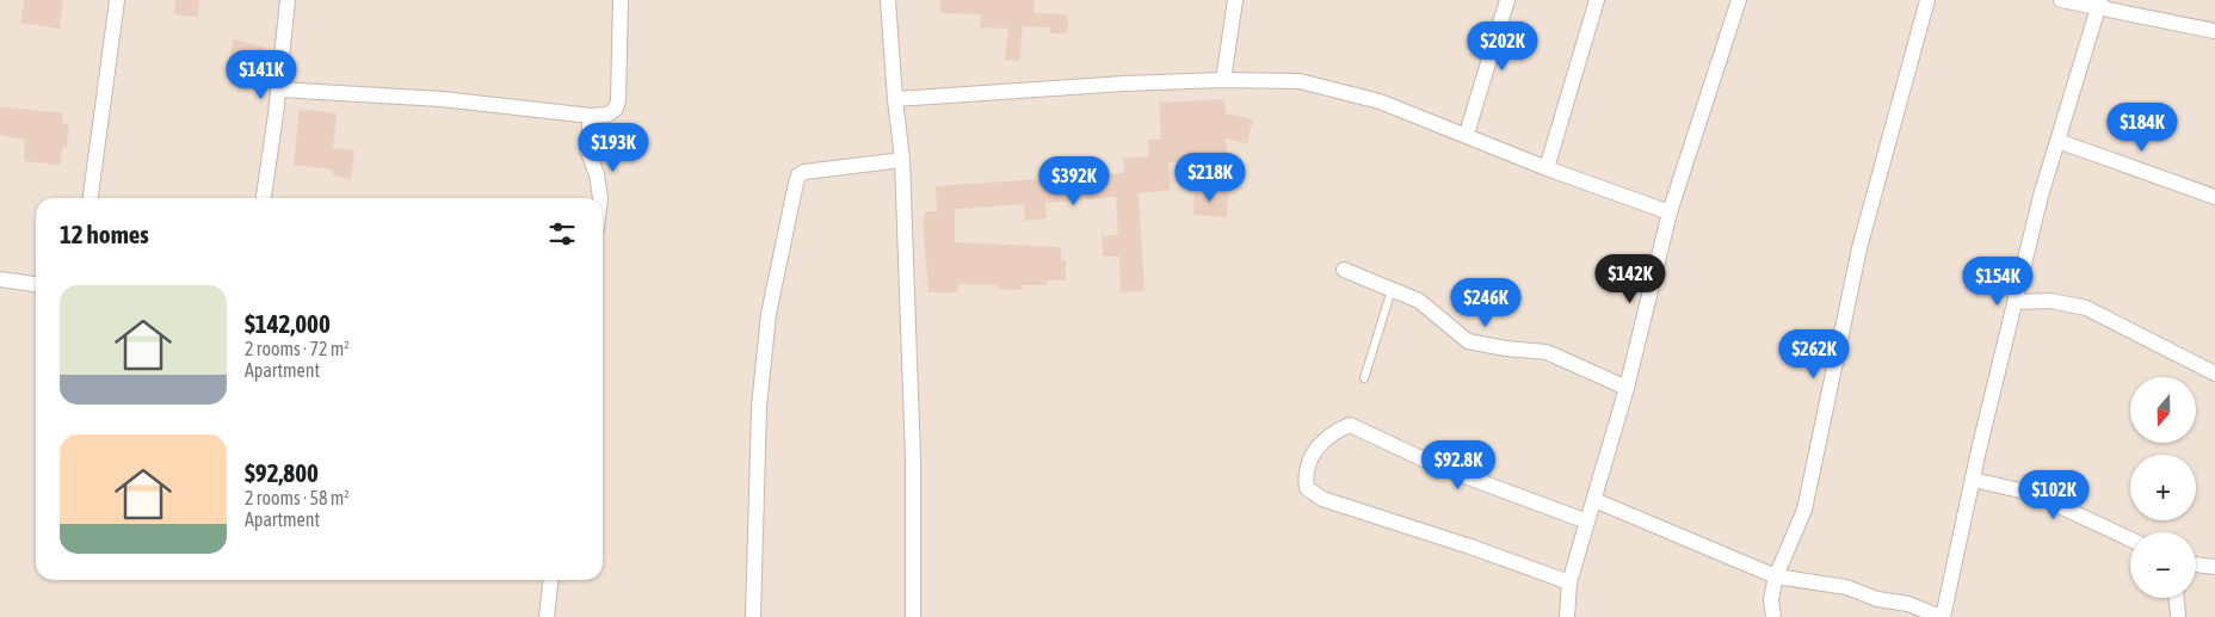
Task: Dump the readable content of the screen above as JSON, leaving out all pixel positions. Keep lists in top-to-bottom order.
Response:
{
  "north": "bottom",
  "page": {
    "price": [
      "$202K",
      "$141K",
      "$184K",
      "$193K",
      "$218K",
      "$392K",
      "$142K",
      "$154K",
      "$246K",
      "$262K",
      "$92.8K",
      "$102K"
    ],
    "heading": "12 homes",
    "list": [
      {
        "name": "$142,000",
        "note": "2 rooms · 72 m² · Apartment"
      },
      {
        "name": "$92,800",
        "note": "2 rooms · 58 m² · Apartment"
      }
    ],
    "map_buttons": ["+", "−"]
  }
}
